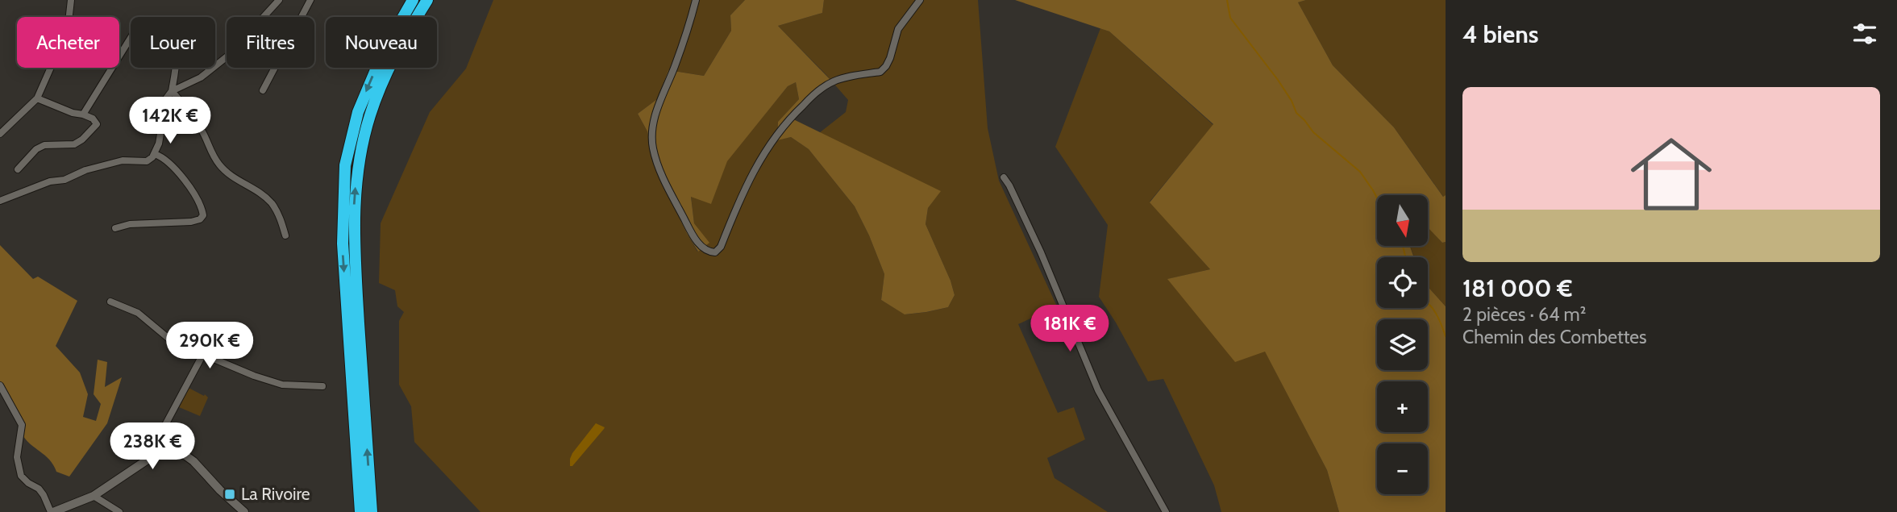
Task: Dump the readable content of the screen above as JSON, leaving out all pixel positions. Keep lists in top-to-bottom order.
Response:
{
  "places": {
    "transit": ["La Rivoire"]
  },
  "north": "bottom",
  "page": {
    "heading": "4 biens",
    "chip": [
      "Acheter",
      "Louer",
      "Filtres",
      "Nouveau"
    ],
    "list": [
      {
        "name": "181 000 €",
        "note": "2 pièces · 64 m² · Chemin des Combettes"
      }
    ],
    "price": [
      "142K €",
      "181K €",
      "290K €",
      "238K €"
    ],
    "map_buttons": ["+", "−"]
  }
}
